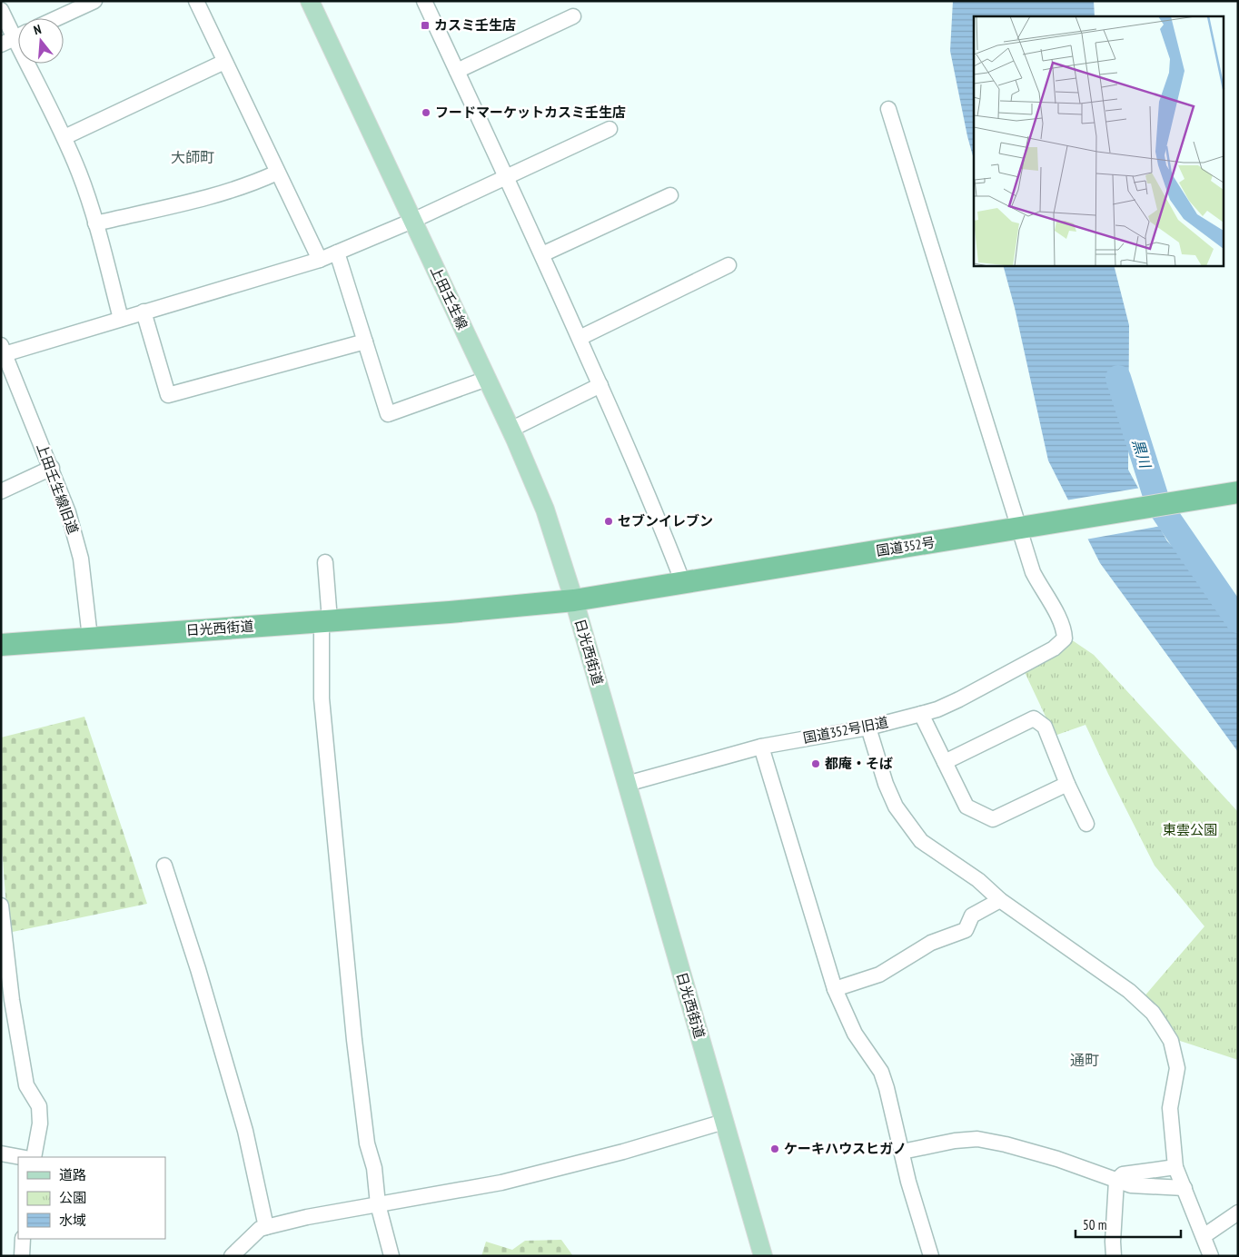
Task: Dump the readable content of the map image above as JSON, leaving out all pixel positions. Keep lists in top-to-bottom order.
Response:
{
  "streets": {
    "highway": ["国道352号", "日光西街道"],
    "main road": ["上田壬生線"],
    "street": ["上田壬生線旧道", "国道352号旧道"]
  },
  "crossings": [
    ["上田壬生線", "国道352号"],
    ["上田壬生線", "日光西街道"],
    ["上田壬生線旧道", "日光西街道"],
    ["国道352号", "日光西街道"],
    ["国道352号", "国道352号旧道"],
    ["日光西街道", "国道352号旧道"]
  ],
  "districts": ["大師町", "通町"],
  "water": ["黒川"],
  "parks": ["東雲公園"],
  "places": {
    "transit": ["カスミ壬生店"],
    "other": [
      "フードマーケットカスミ壬生店",
      "セブンイレブン",
      "都庵・そば",
      "ケーキハウスヒガノ"
    ]
  },
  "legend": ["道路", "公園", "水域"],
  "scale_bar": "50 m",
  "north": "top"
}
